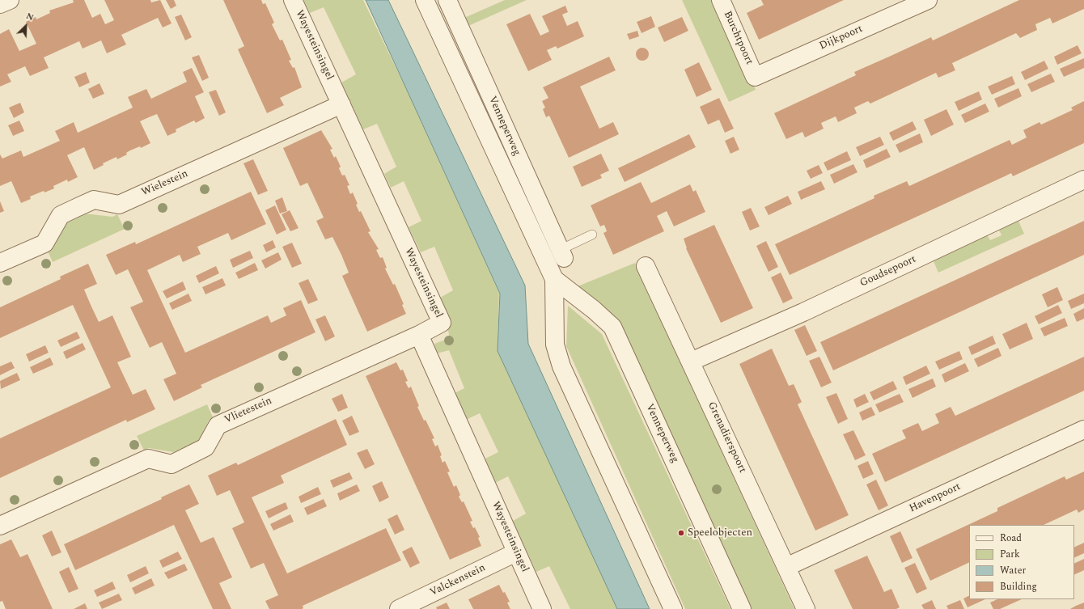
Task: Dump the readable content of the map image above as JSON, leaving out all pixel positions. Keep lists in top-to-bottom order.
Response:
{
  "streets": {
    "street": [
      "Burchtpoort",
      "Dijkpoort",
      "Wayesteinsingel",
      "Venneperweg",
      "Wielestein",
      "Goudsepoort",
      "Vlietestein",
      "Grenadierspoort",
      "Havenpoort",
      "Valckenstein"
    ]
  },
  "crossings": [
    ["Burchtpoort", "Dijkpoort"],
    ["Wayesteinsingel", "Wielestein"],
    ["Wayesteinsingel", "Vlietestein"],
    ["Wayesteinsingel", "Valckenstein"],
    ["Goudsepoort", "Grenadierspoort"],
    ["Grenadierspoort", "Havenpoort"]
  ],
  "places": ["Speelobjecten"],
  "legend": [
    "Road",
    "Park",
    "Water",
    "Building"
  ],
  "north": "top right"
}
